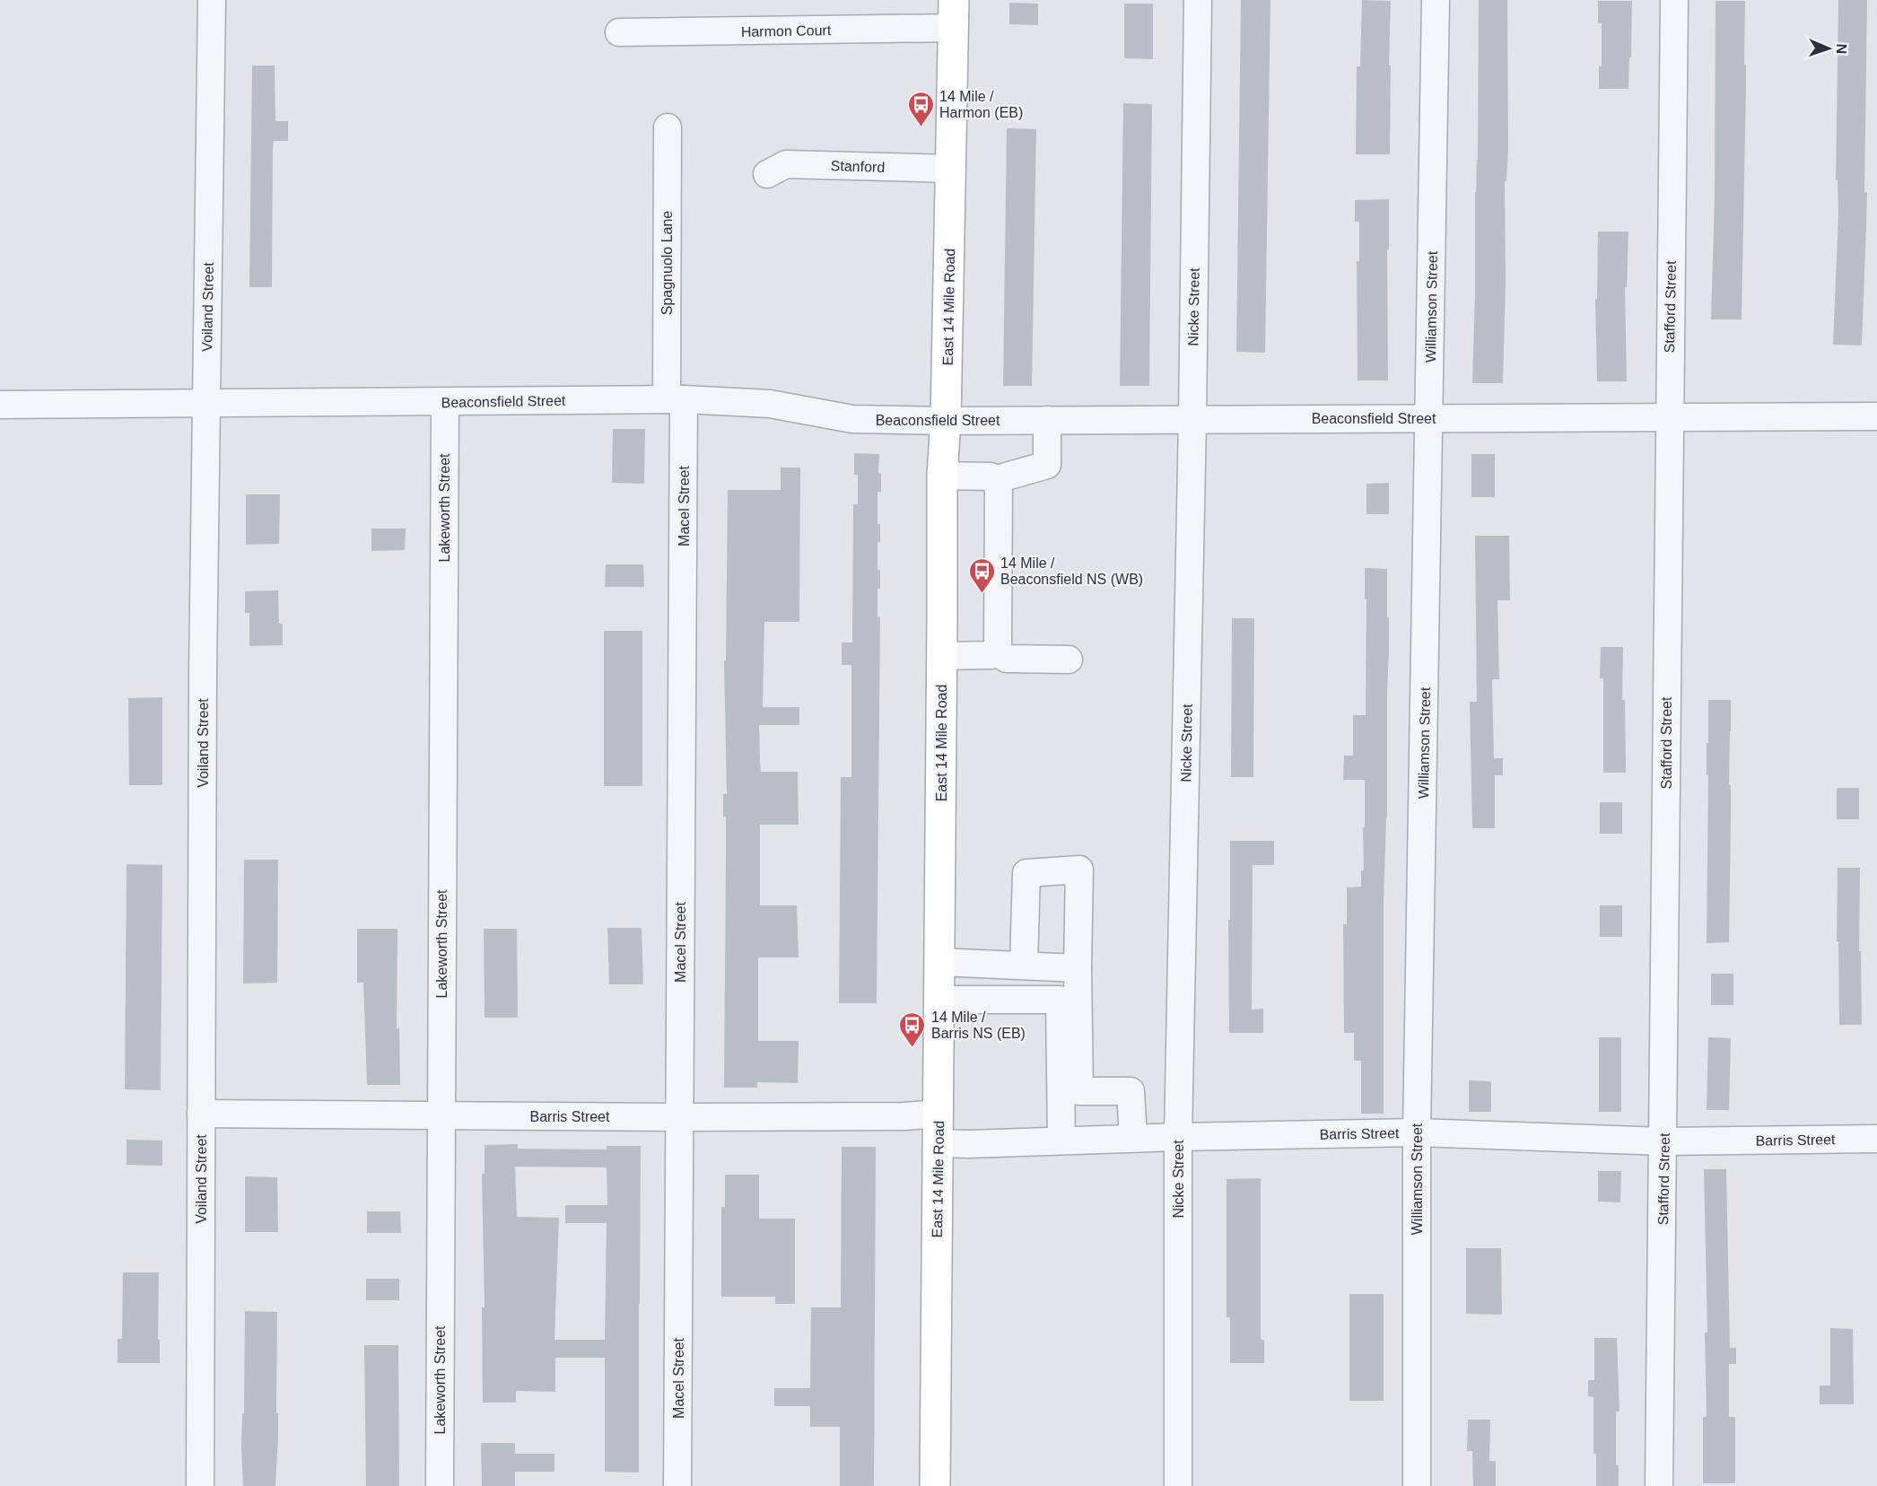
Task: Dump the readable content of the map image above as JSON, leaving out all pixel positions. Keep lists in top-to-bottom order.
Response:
{
  "streets": {
    "main road": ["East 14 Mile Road"],
    "street": [
      "Harmon Court",
      "Stanford",
      "Spagnuolo Lane",
      "Voiland Street",
      "Nicke Street",
      "Williamson Street",
      "Stafford Street",
      "Beaconsfield Street",
      "Macel Street",
      "Lakeworth Street",
      "Barris Street"
    ]
  },
  "crossings": [
    ["Harmon Court", "East 14 Mile Road"],
    ["Stanford", "East 14 Mile Road"],
    ["Spagnuolo Lane", "Beaconsfield Street"],
    ["Spagnuolo Lane", "Macel Street"],
    ["Voiland Street", "Beaconsfield Street"],
    ["Voiland Street", "Barris Street"],
    ["East 14 Mile Road", "Beaconsfield Street"],
    ["East 14 Mile Road", "Barris Street"],
    ["Nicke Street", "Beaconsfield Street"],
    ["Nicke Street", "Barris Street"],
    ["Williamson Street", "Beaconsfield Street"],
    ["Williamson Street", "Barris Street"],
    ["Stafford Street", "Beaconsfield Street"],
    ["Stafford Street", "Barris Street"],
    ["Beaconsfield Street", "Macel Street"],
    ["Beaconsfield Street", "Lakeworth Street"],
    ["Macel Street", "Barris Street"],
    ["Lakeworth Street", "Barris Street"]
  ],
  "places": {
    "bus stop": ["14 Mile / Harmon (EB)", "14 Mile / Beaconsfield NS (WB)", "14 Mile / Barris NS (EB)"]
  },
  "north": "right"
}
